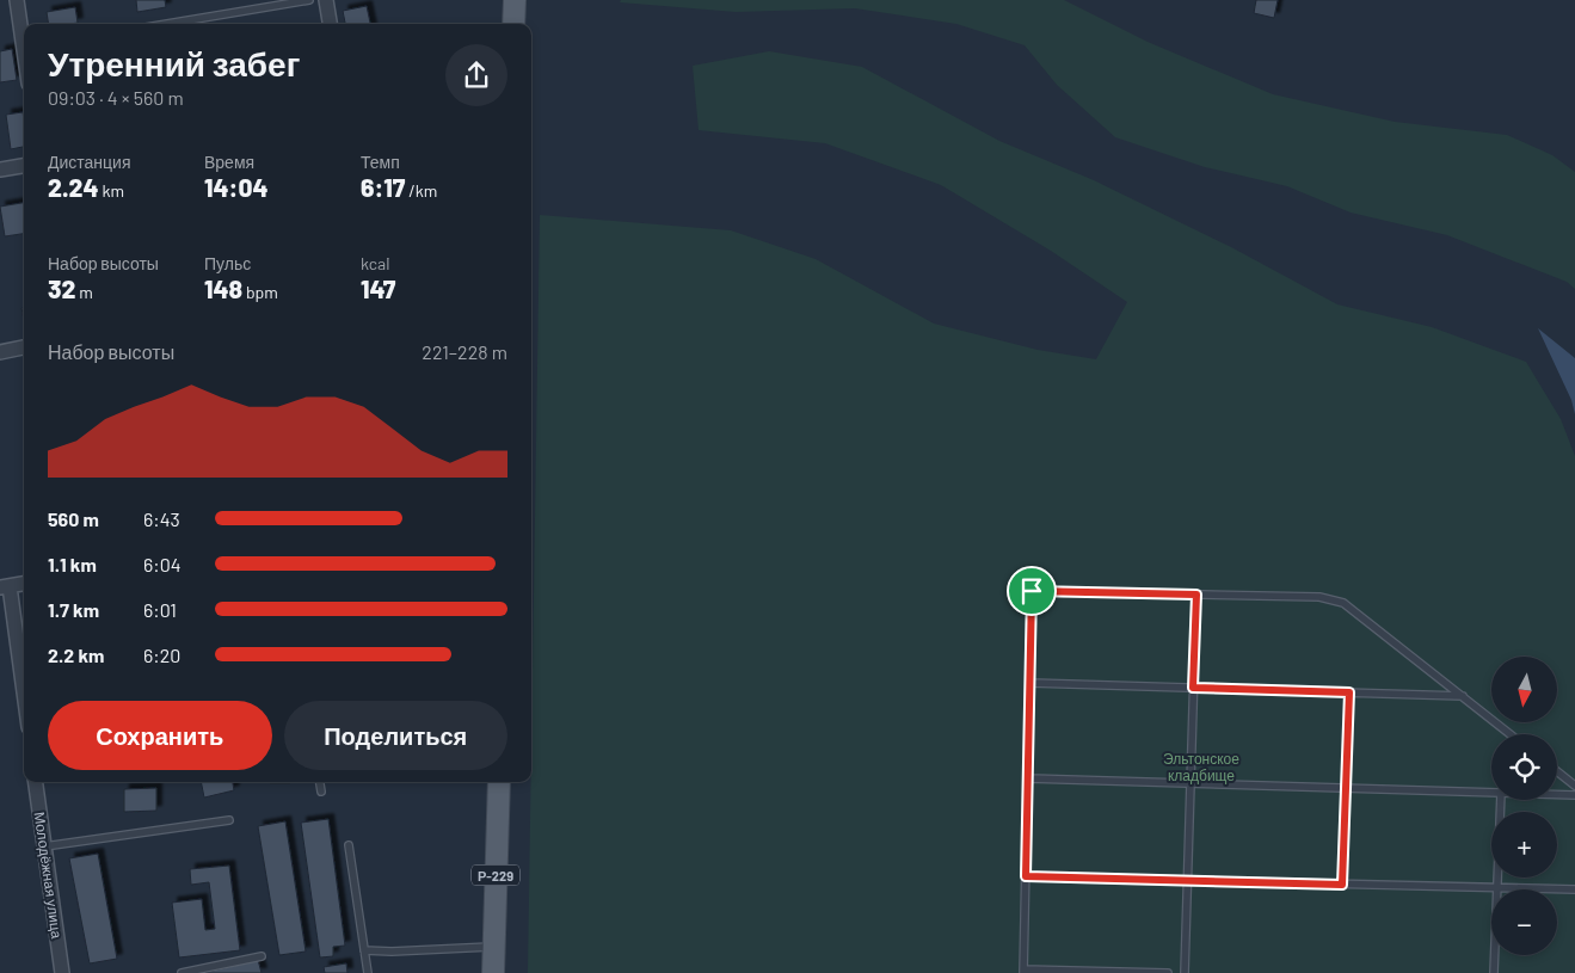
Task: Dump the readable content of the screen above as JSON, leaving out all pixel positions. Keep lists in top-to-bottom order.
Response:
{
  "streets": {
    "main road": ["Р-229"],
    "street": ["Молодёжная улица"]
  },
  "parks": ["Эльтонское кладбище"],
  "north": "bottom",
  "page": {
    "heading": ["Утренний забег", "09:03 · 4 × 560 m"],
    "stats": [
      ["Дистанция", "2.24 km"],
      ["Время", "14:04"],
      ["Темп", "6:17 /km"],
      ["Набор высоты", "32 m"],
      ["Пульс", "148 bpm"],
      ["kcal", "147"]
    ],
    "chart": ["Набор высоты", "221–228 m"],
    "list": [
      {
        "name": "560 m",
        "note": "6:43"
      },
      {
        "name": "1.1 km",
        "note": "6:04"
      },
      {
        "name": "1.7 km",
        "note": "6:01"
      },
      {
        "name": "2.2 km",
        "note": "6:20"
      }
    ],
    "map_buttons": ["+", "−"],
    "buttons": ["Сохранить", "Поделиться"]
  }
}
